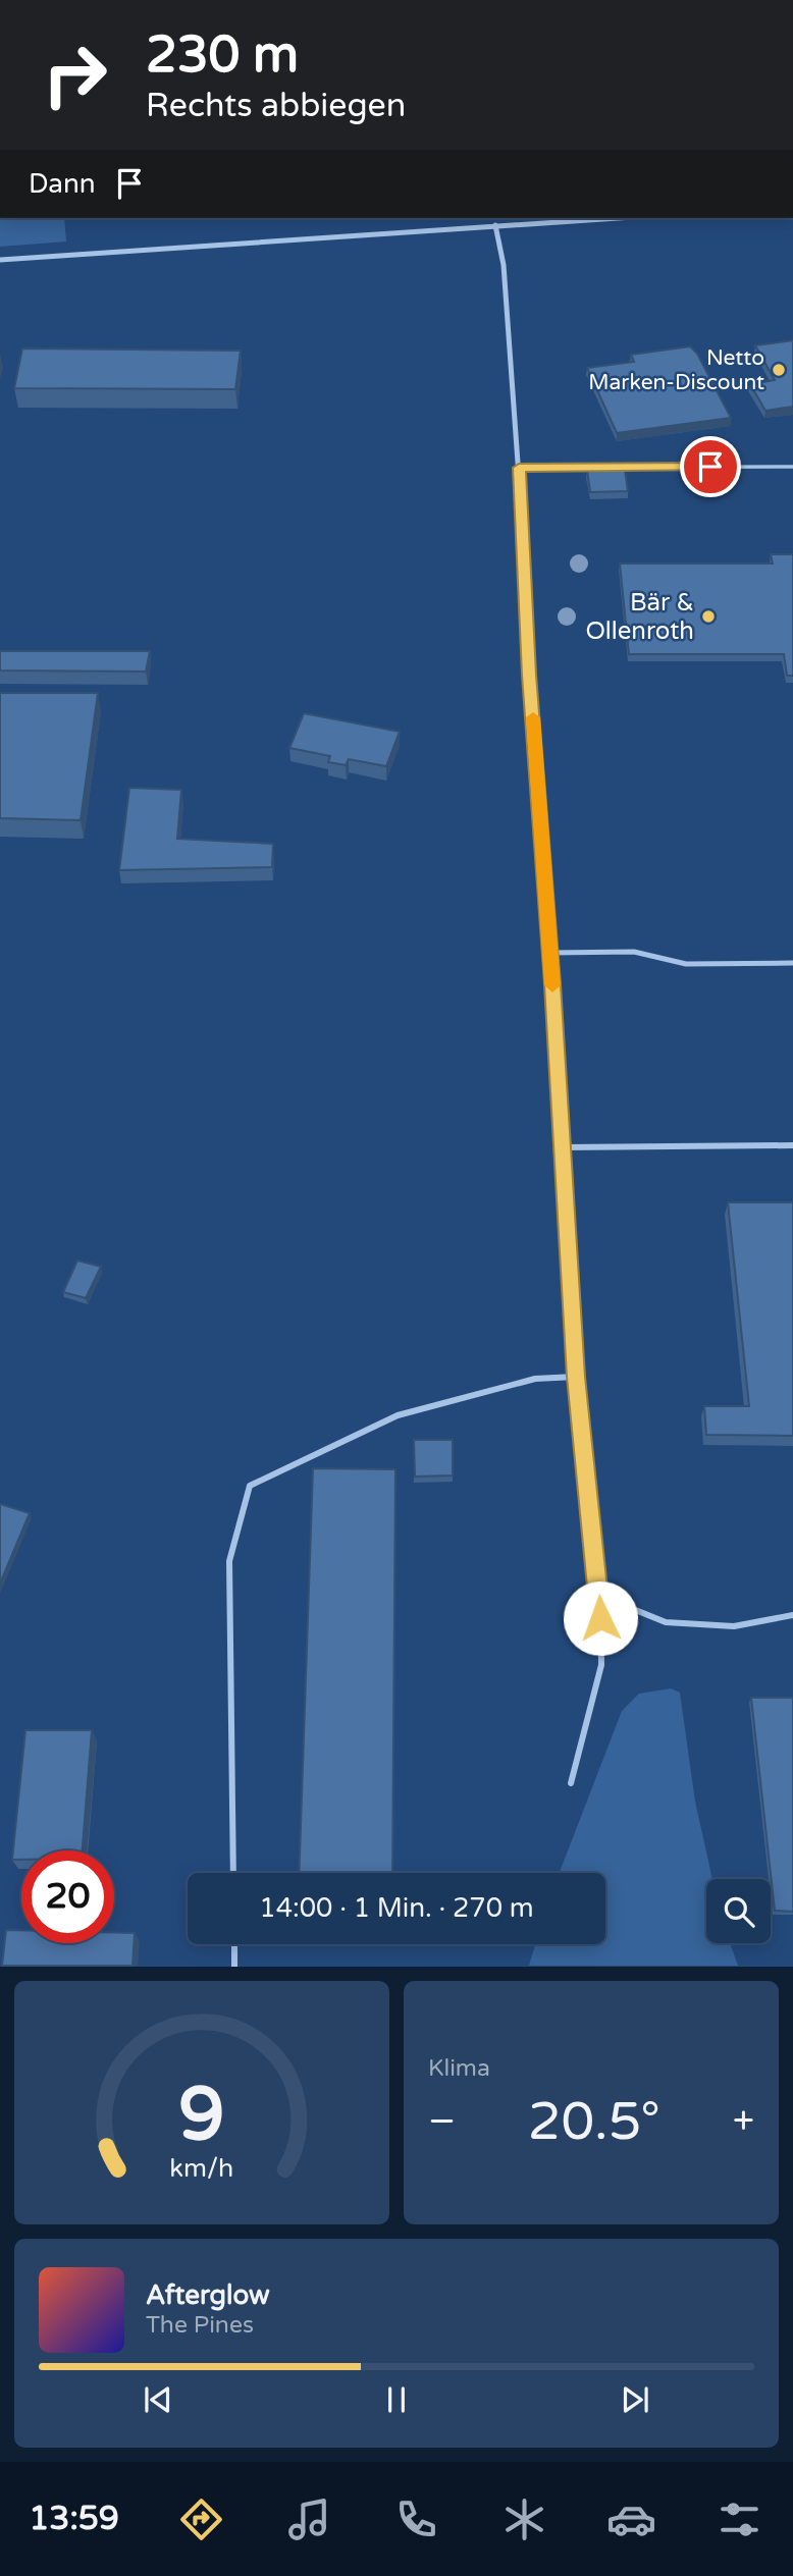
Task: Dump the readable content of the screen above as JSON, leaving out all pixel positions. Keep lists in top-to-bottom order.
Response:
{
  "places": ["Netto Marken-Discount", "Bär & Ollenroth"],
  "page": {
    "turn": ["230 m", "Rechts abbiegen"],
    "then": "Dann",
    "limit": "20",
    "trip": "14:00 · 1 Min. · 270 m",
    "tile": "Klima",
    "heat": ["−", "20.5°", "+"],
    "song": ["Afterglow", "The Pines"],
    "tabs": "13:59",
    "gauge": ["9", "km/h"]
  }
}
